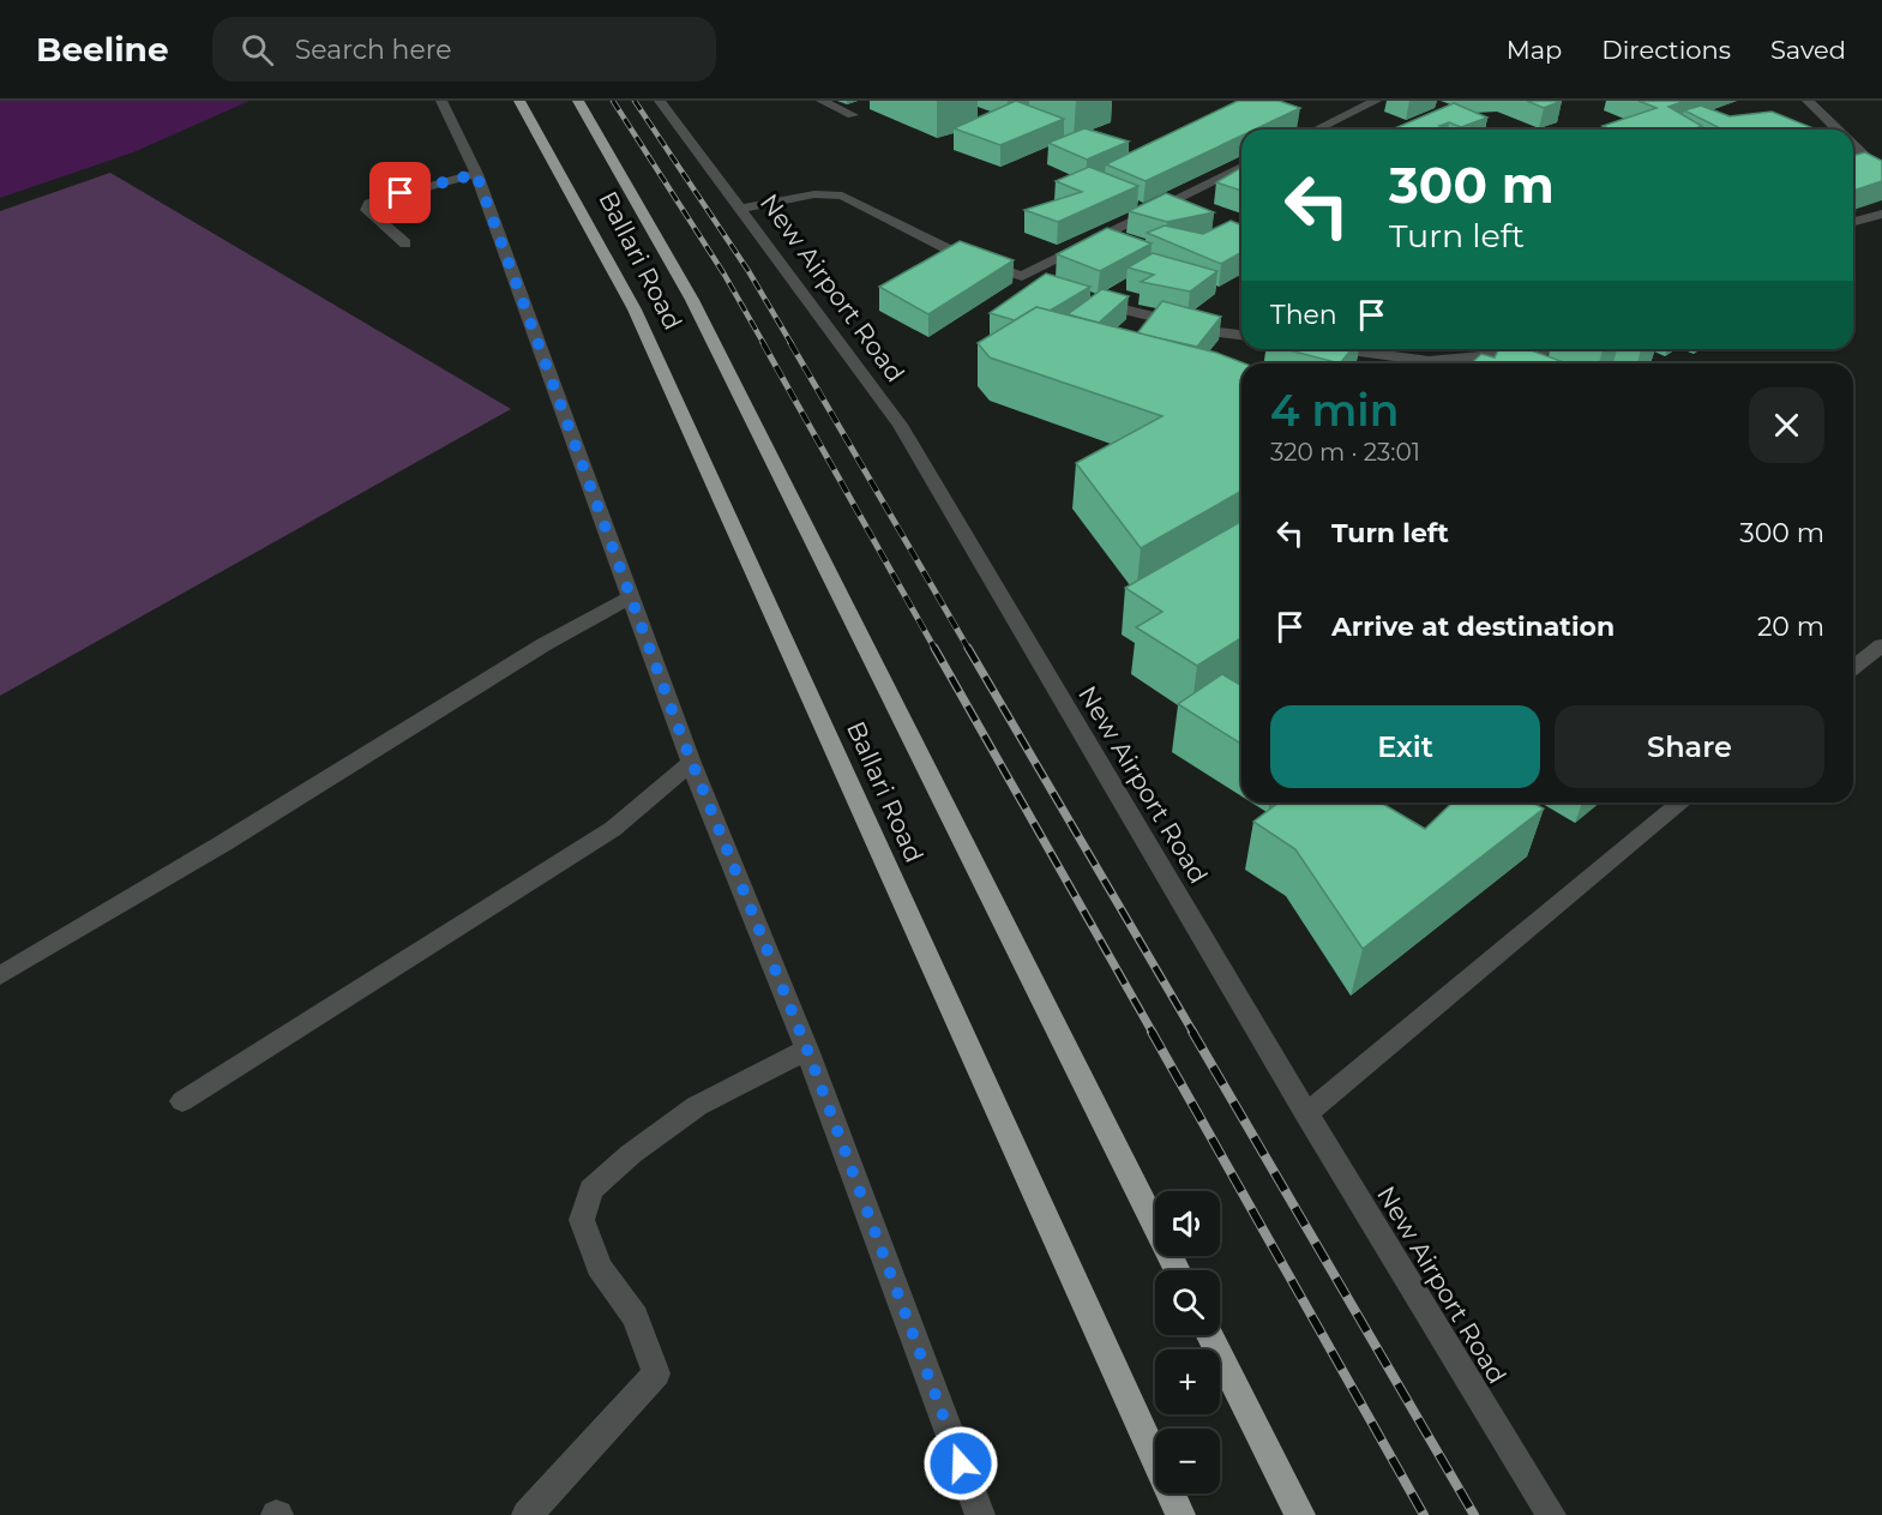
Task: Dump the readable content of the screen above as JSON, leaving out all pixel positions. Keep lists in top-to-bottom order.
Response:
{
  "streets": {
    "highway": ["Ballari Road"],
    "street": ["New Airport Road"]
  },
  "page": {
    "header": "Beeline",
    "search": "Search here",
    "nav": ["Map", "Directions", "Saved"],
    "turn": ["300 m", "Turn left"],
    "then": "Then",
    "heading": ["4 min", "320 m · 23:01"],
    "list": [
      {
        "name": "Turn left",
        "value": "300 m"
      },
      {
        "name": "Arrive at destination",
        "value": "20 m"
      }
    ],
    "buttons": ["Exit", "Share"],
    "map_buttons": ["+", "−"]
  }
}
